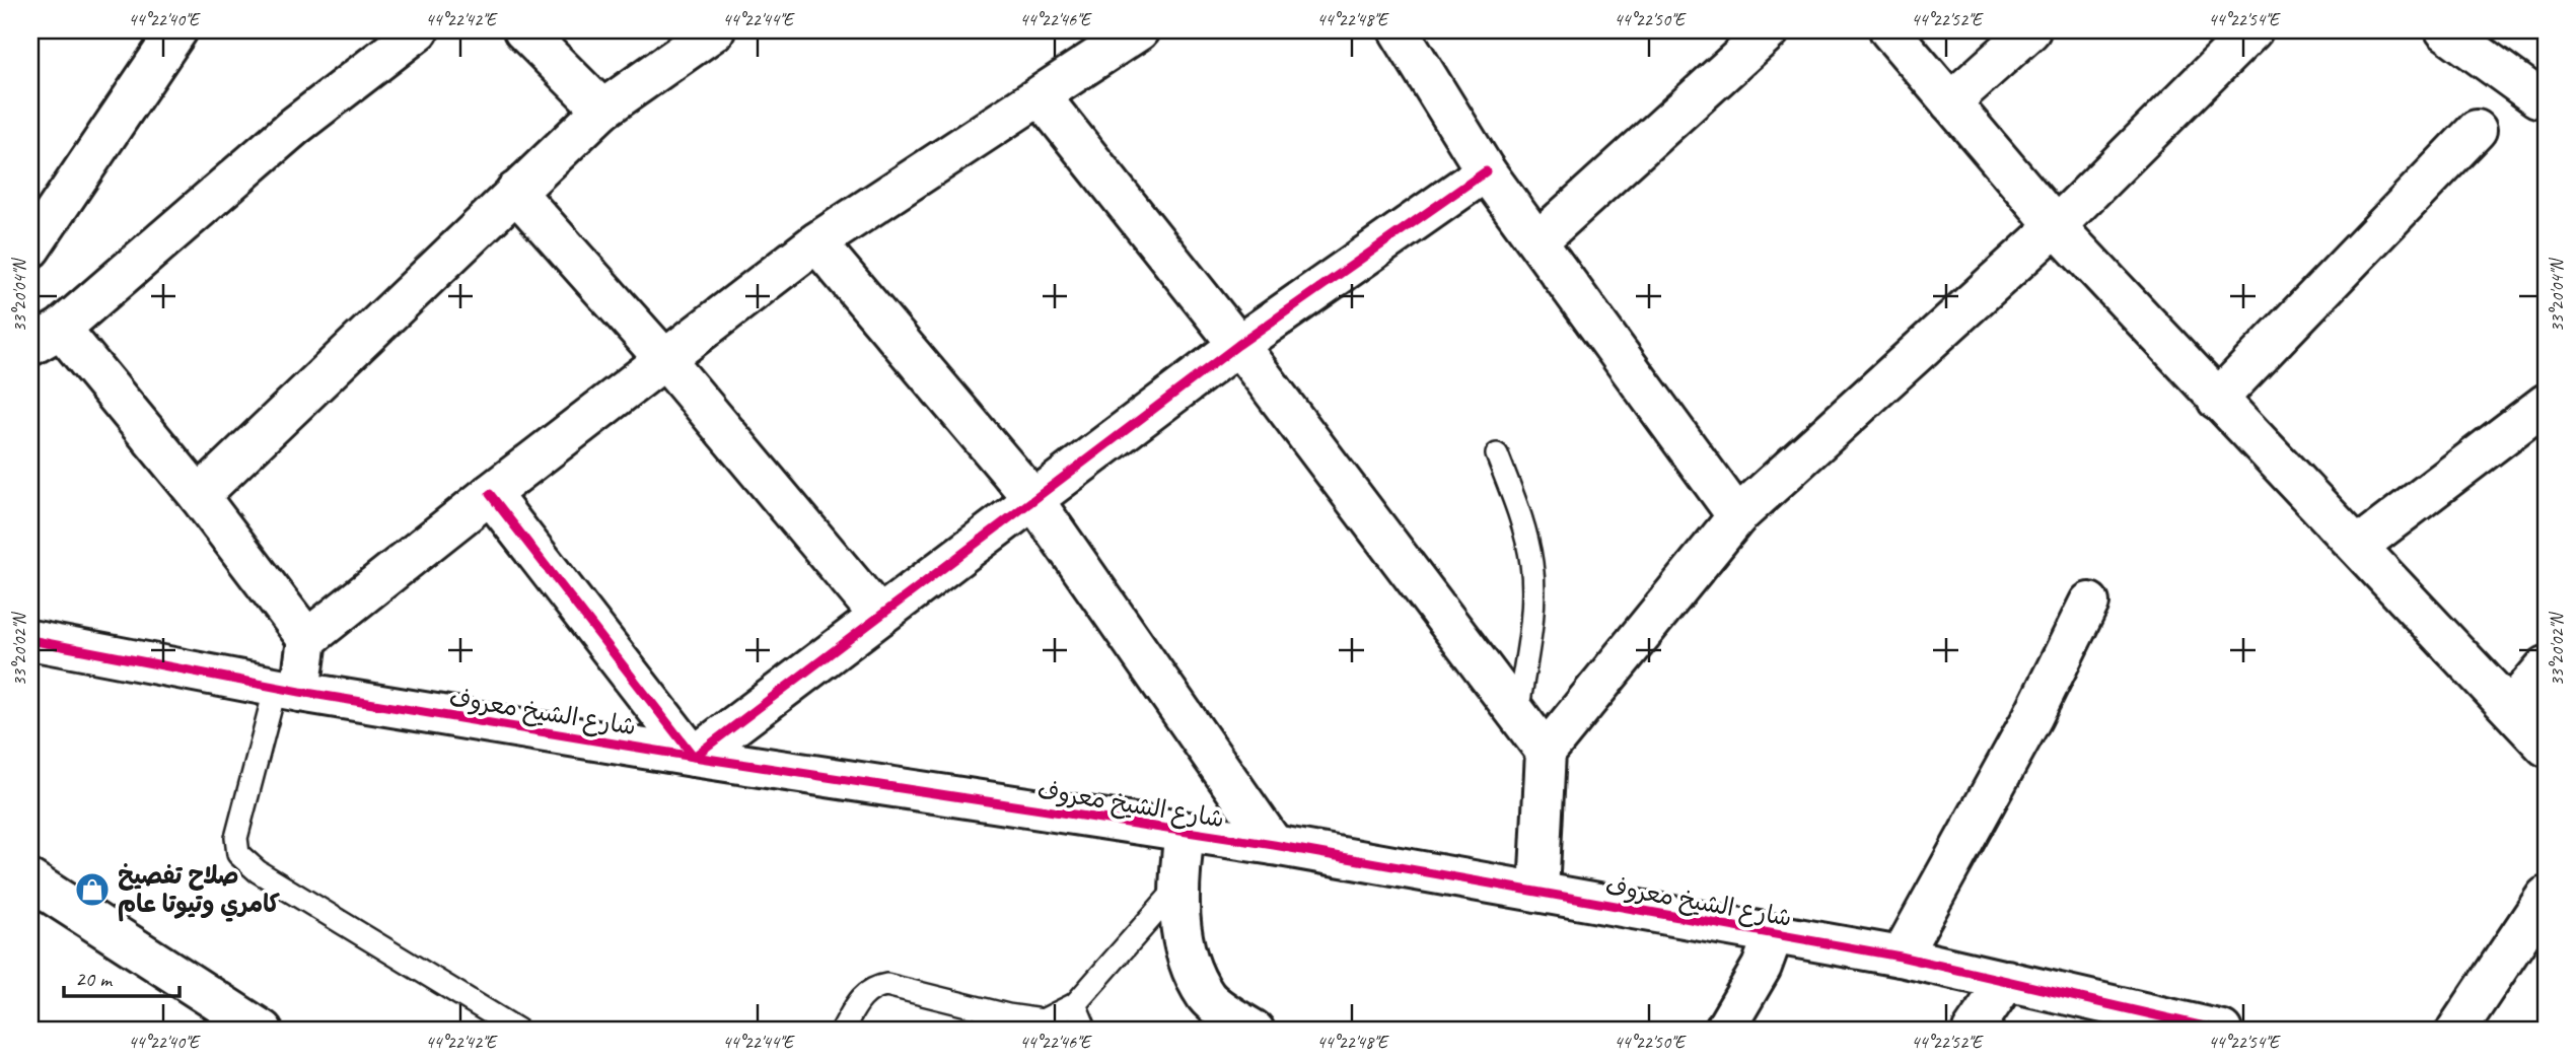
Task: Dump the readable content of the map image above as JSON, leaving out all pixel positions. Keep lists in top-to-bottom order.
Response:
{
  "streets": {
    "street": ["شارع الشيخ معروف"]
  },
  "places": {
    "shop": ["صلاح تفصيخ كامري وتيوتا عام"]
  },
  "scale_bar": "20 m",
  "coordinates": [
    "44°22'40\"E",
    "44°22'42\"E",
    "44°22'44\"E",
    "44°22'46\"E",
    "44°22'48\"E",
    "44°22'50\"E",
    "44°22'52\"E",
    "44°22'54\"E",
    "33°20'04\"N",
    "33°20'02\"N"
  ]
}
